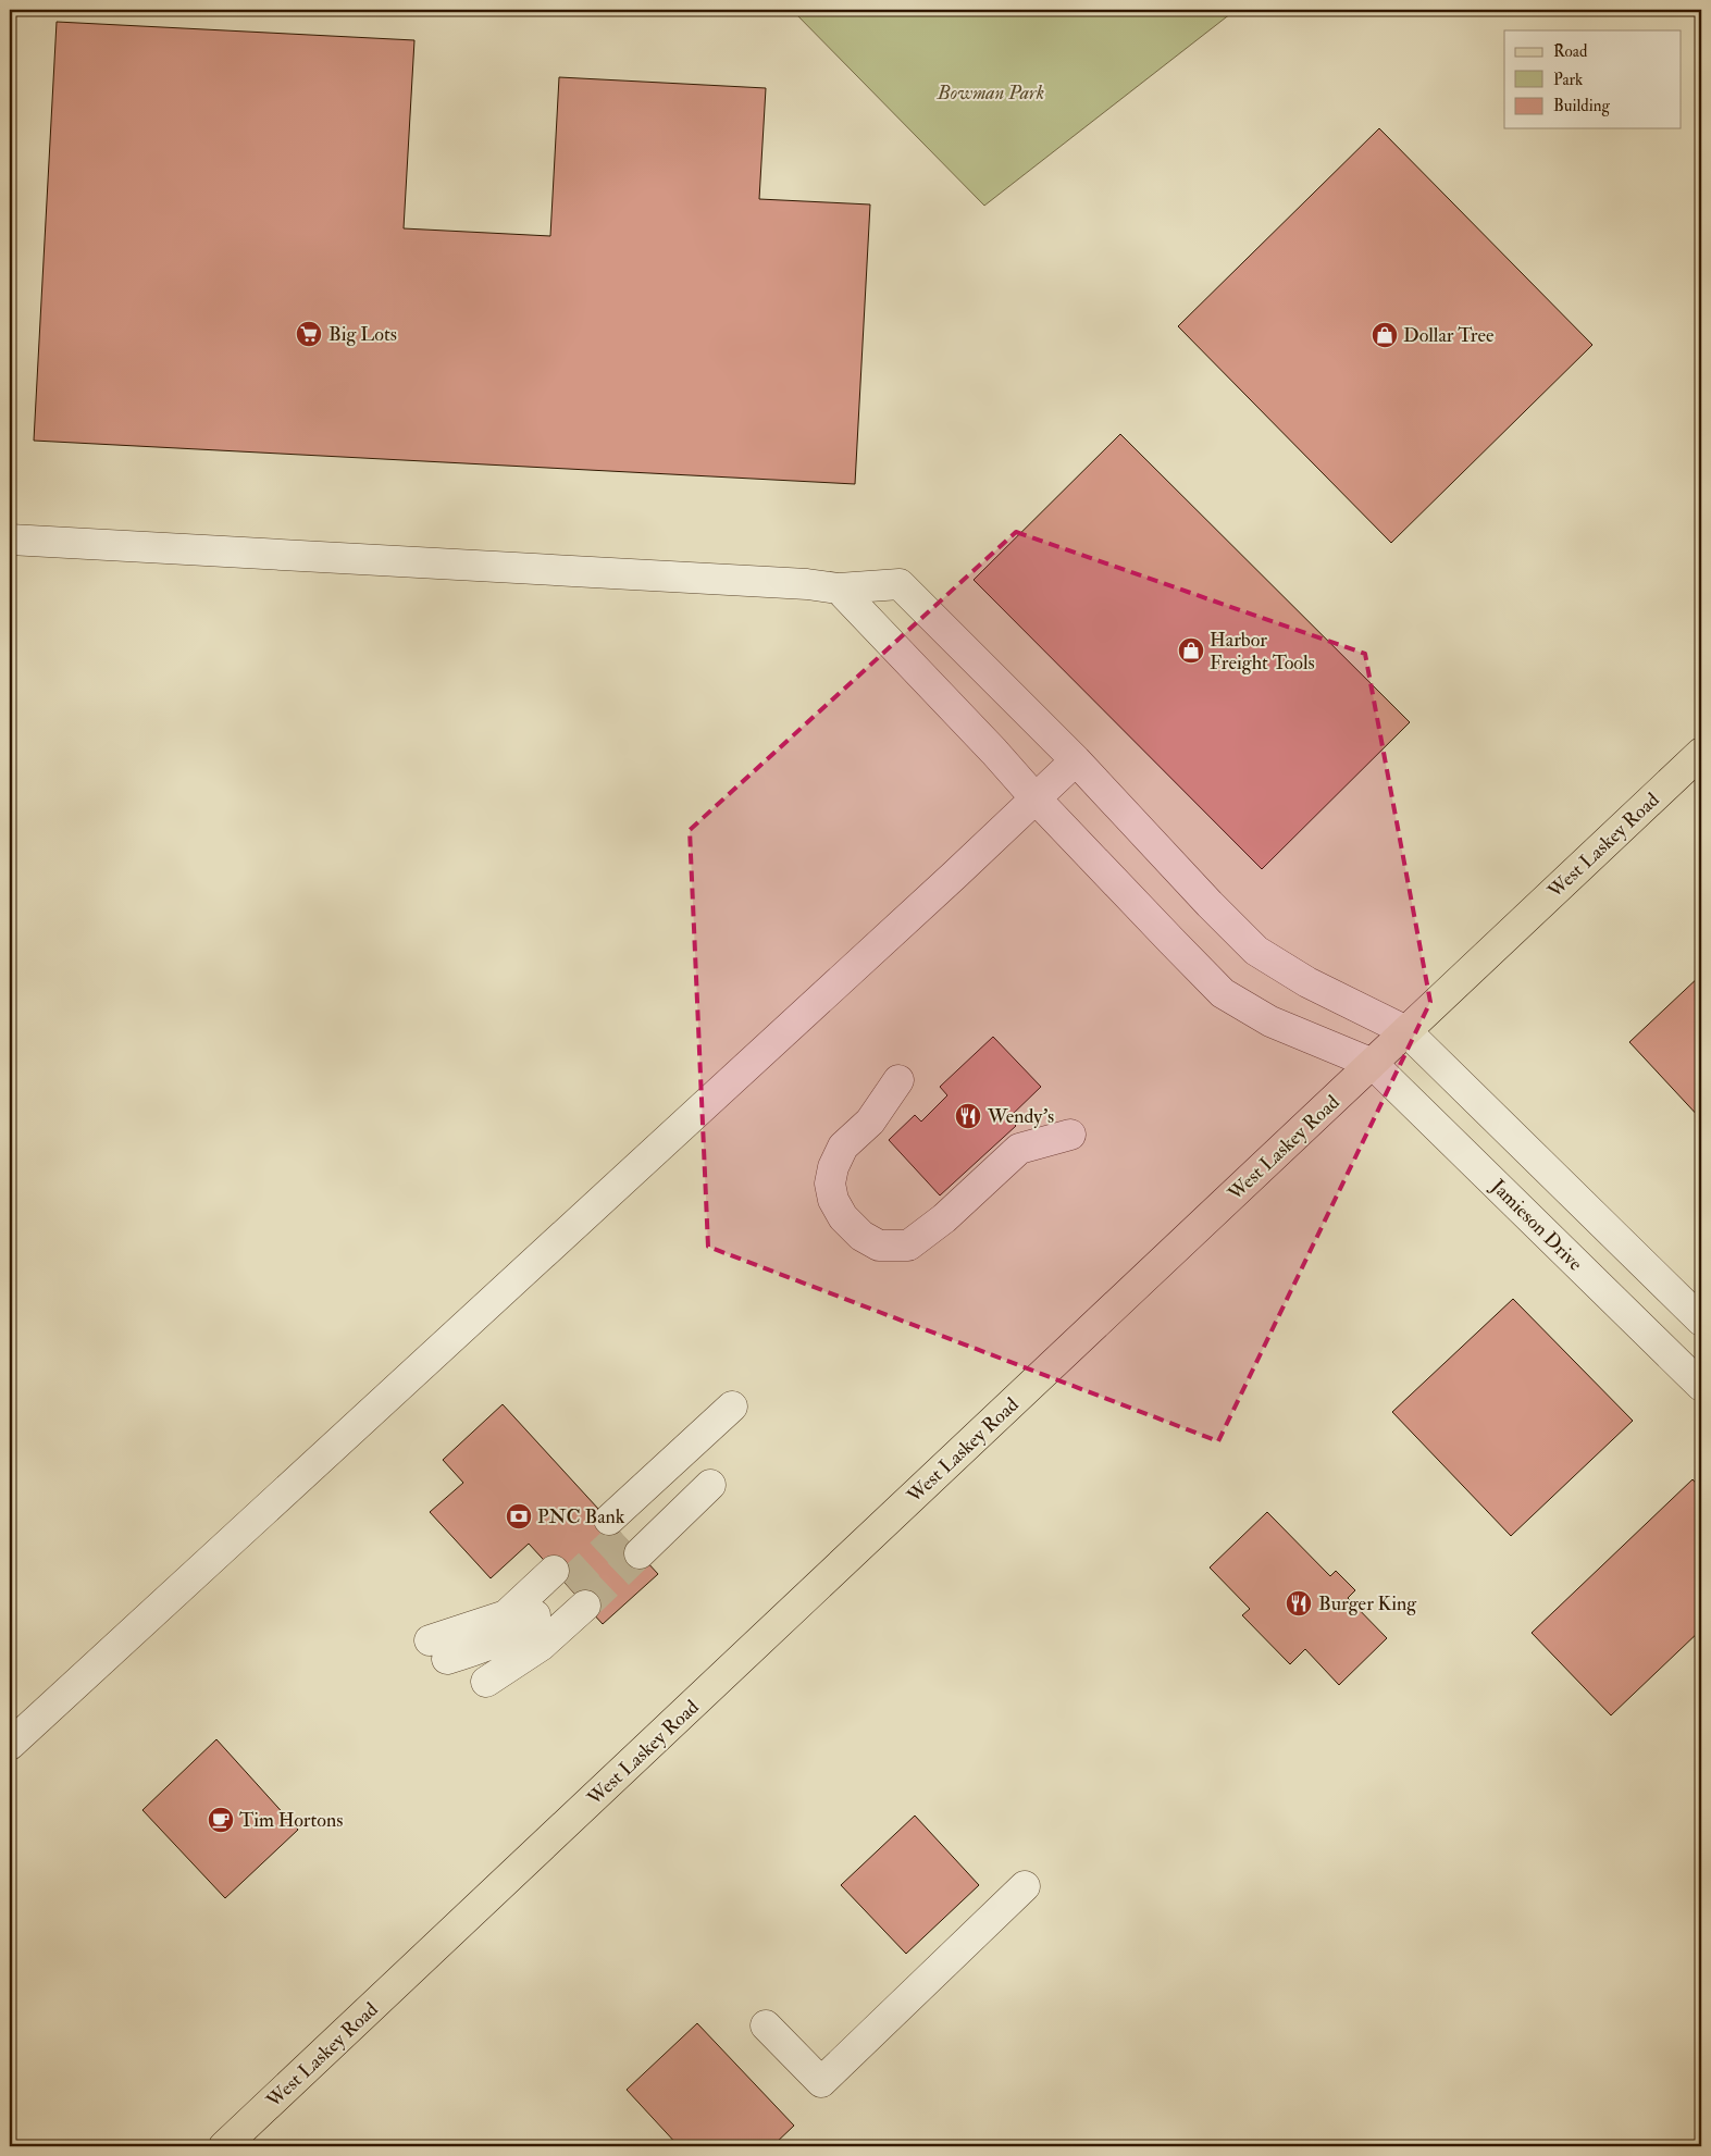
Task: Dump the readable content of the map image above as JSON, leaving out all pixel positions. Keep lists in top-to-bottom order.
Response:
{
  "streets": {
    "main road": ["West Laskey Road"],
    "street": ["Jamieson Drive"]
  },
  "crossings": [
    ["West Laskey Road", "Jamieson Drive"]
  ],
  "parks": ["Bowman Park"],
  "places": {
    "supermarket": ["Big Lots"],
    "shop": ["Dollar Tree", "Harbor Freight Tools"],
    "restaurant": ["Wendy's", "Burger King"],
    "bank": ["PNC Bank"],
    "cafe": ["Tim Hortons"]
  },
  "legend": ["Road", "Park", "Building"]
}
